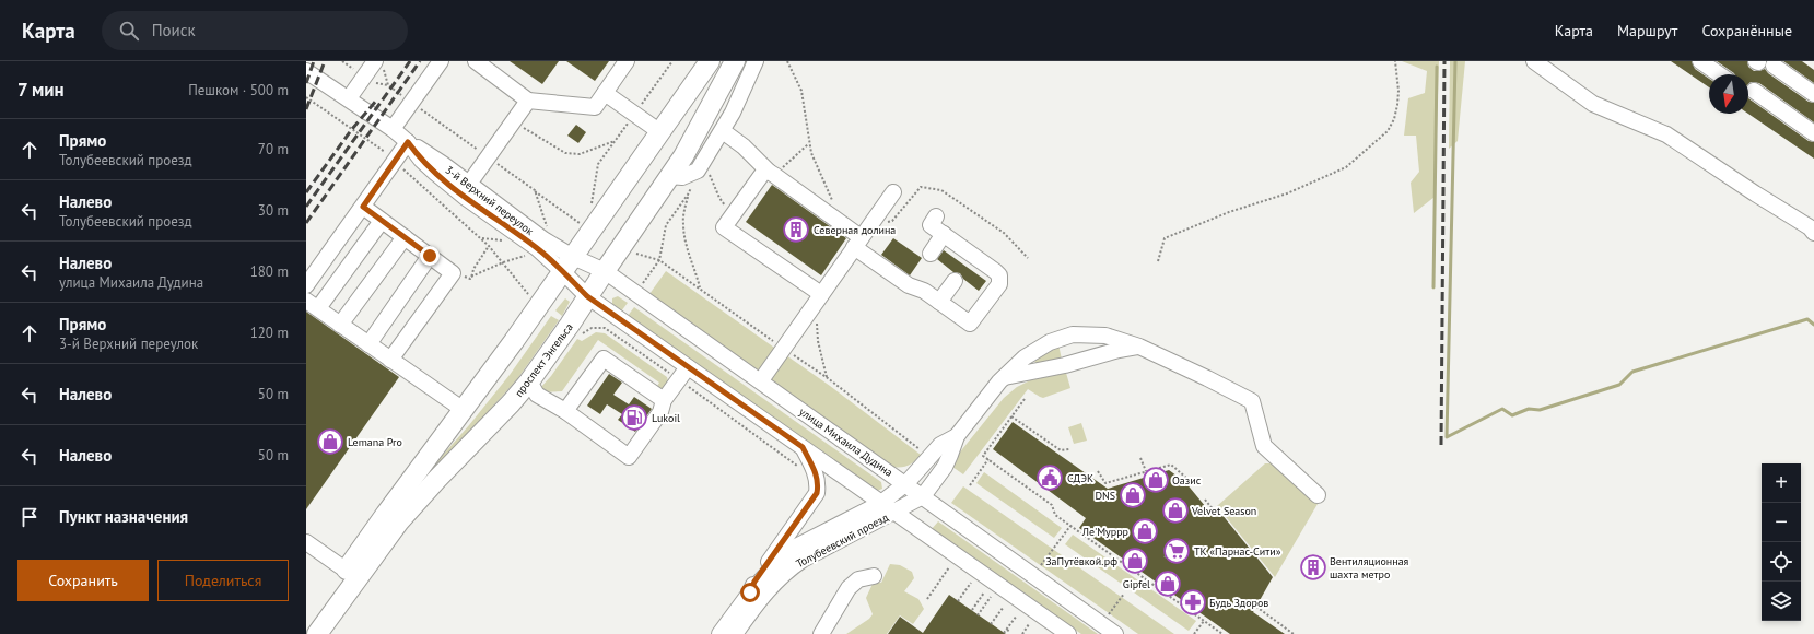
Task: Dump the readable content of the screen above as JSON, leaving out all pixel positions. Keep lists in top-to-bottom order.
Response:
{
  "streets": {
    "main road": ["проспект Энгельса"],
    "street": ["3-й Верхний переулок", "улица Михаила Дудина", "Толубеевский проезд"]
  },
  "crossings": [
    ["3-й Верхний переулок", "улица Михаила Дудина"],
    ["проспект Энгельса", "улица Михаила Дудина"],
    ["улица Михаила Дудина", "Толубеевский проезд"]
  ],
  "places": {
    "building": ["Северная долина", "Вентиляционная шахта метро"],
    "fuel station": ["Lukoil"],
    "shop": [
      "Lemana Pro",
      "Оазис",
      "DNS",
      "Velvet Season",
      "Ле'Муррр",
      "ЗаПутёвкой.рф",
      "Gipfel"
    ],
    "public building": ["СДЭК"],
    "supermarket": ["ТК «Парнас-Сити»"],
    "pharmacy": ["Будь Здоров"]
  },
  "north": "bottom",
  "page": {
    "header": "Карта",
    "search": "Поиск",
    "nav": ["Карта", "Маршрут", "Сохранённые"],
    "heading": ["7 мин", "Пешком · 500 m"],
    "list": [
      ["Прямо", "Толубеевский проезд", "70 m"],
      ["Налево", "Толубеевский проезд", "30 m"],
      ["Налево", "улица Михаила Дудина", "180 m"],
      ["Прямо", "3-й Верхний переулок", "120 m"],
      ["Налево", "50 m"],
      ["Налево", "50 m"],
      "Пункт назначения"
    ],
    "map_buttons": ["+", "−"],
    "buttons": ["Сохранить", "Поделиться"]
  }
}
